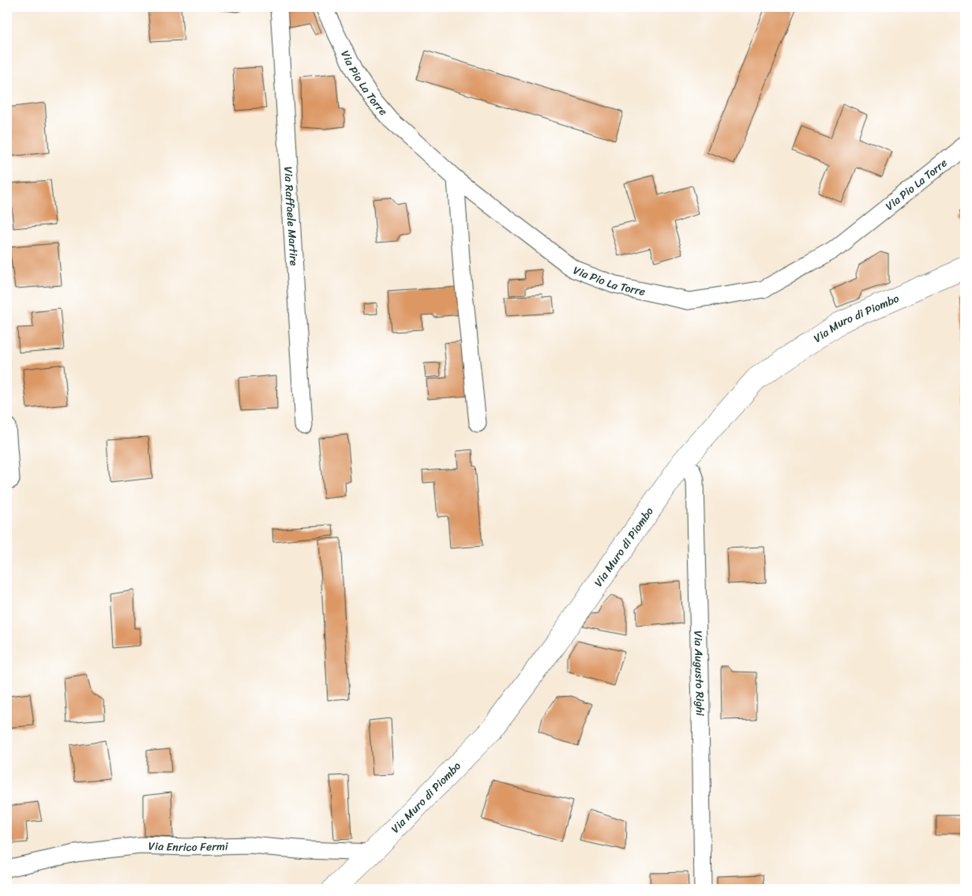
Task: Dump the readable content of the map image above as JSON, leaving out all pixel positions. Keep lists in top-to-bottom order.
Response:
{
  "streets": {
    "street": [
      "Via Pio La Torre",
      "Via Raffaele Martire",
      "Via Muro di Piombo",
      "Via Augusto Righi",
      "Via Enrico Fermi"
    ]
  },
  "crossings": [
    ["Via Muro di Piombo", "Via Augusto Righi"],
    ["Via Muro di Piombo", "Via Enrico Fermi"]
  ]
}
